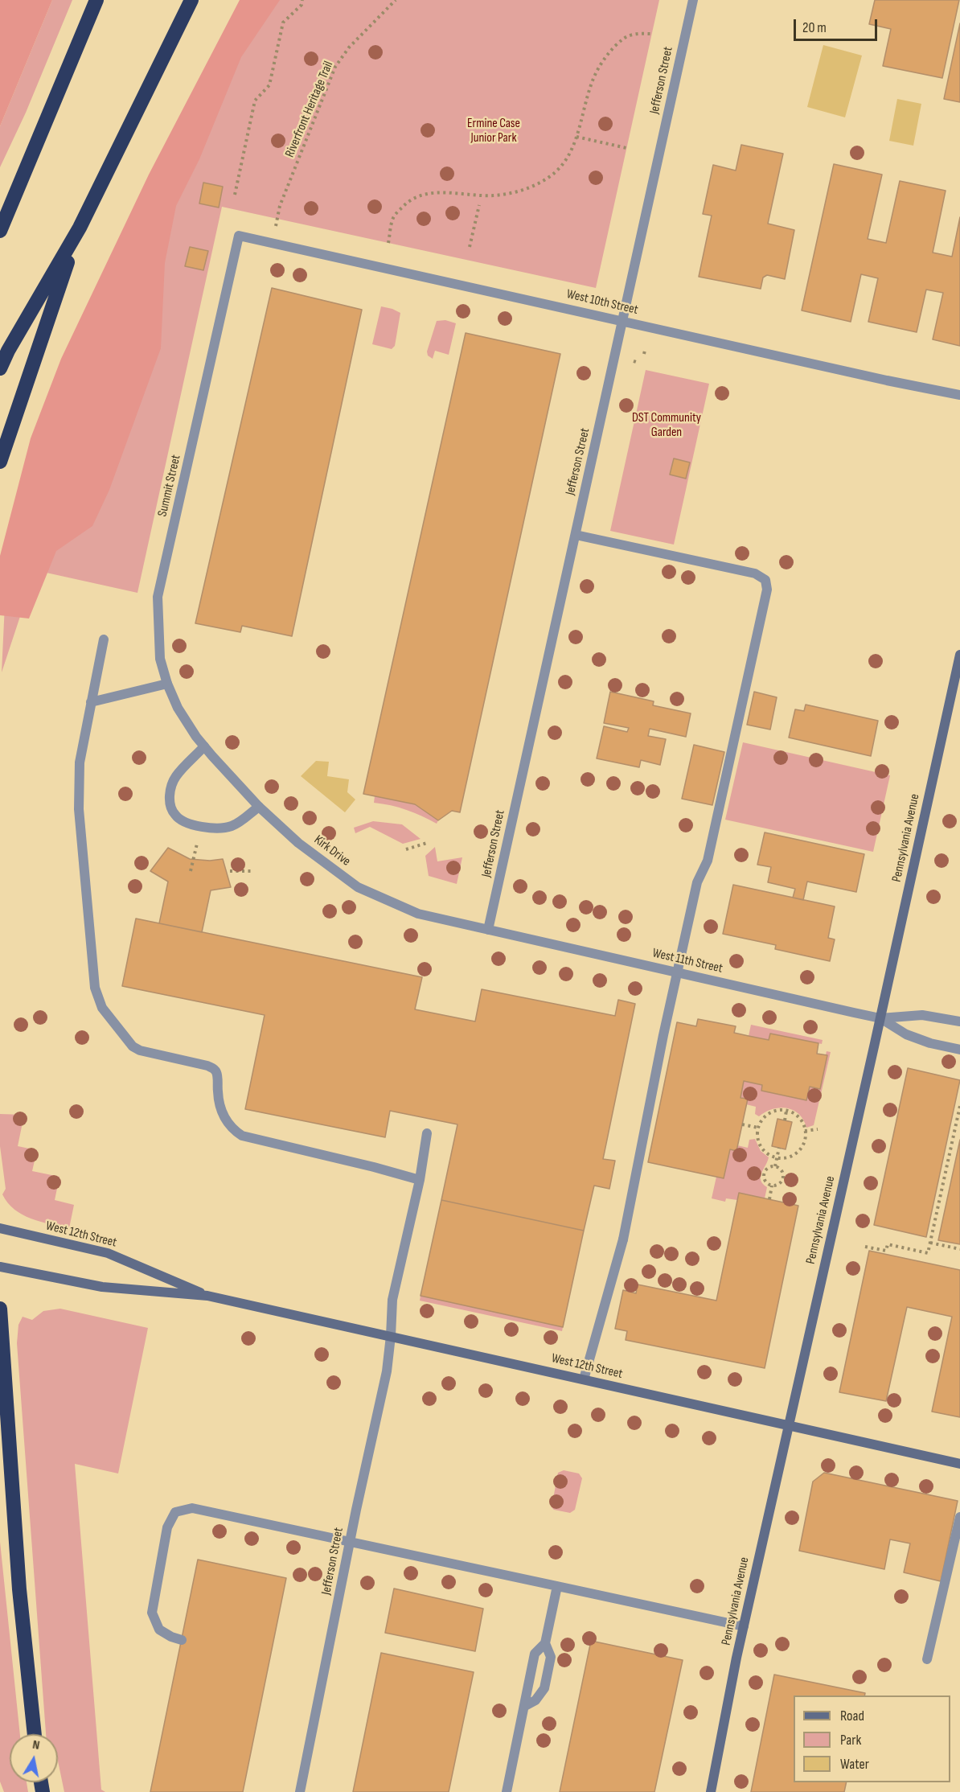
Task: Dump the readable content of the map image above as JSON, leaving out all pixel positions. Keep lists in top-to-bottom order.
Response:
{
  "streets": {
    "main road": ["Pennsylvania Avenue", "West 12th Street"],
    "street": [
      "Jefferson Street",
      "West 10th Street",
      "Summit Street",
      "Kirk Drive",
      "West 11th Street"
    ],
    "path": ["Riverfront Heritage Trail"]
  },
  "crossings": [
    ["Jefferson Street", "West 10th Street"],
    ["Jefferson Street", "Kirk Drive"],
    ["Jefferson Street", "West 11th Street"],
    ["Jefferson Street", "West 12th Street"],
    ["Riverfront Heritage Trail", "West 10th Street"],
    ["West 10th Street", "Summit Street"],
    ["Summit Street", "Kirk Drive"],
    ["Pennsylvania Avenue", "West 11th Street"],
    ["Pennsylvania Avenue", "West 12th Street"],
    ["Kirk Drive", "West 11th Street"]
  ],
  "parks": ["Ermine Case Junior Park", "DST Community Garden"],
  "legend": ["Road", "Park", "Water"],
  "scale_bar": "20 m",
  "north": "top"
}
